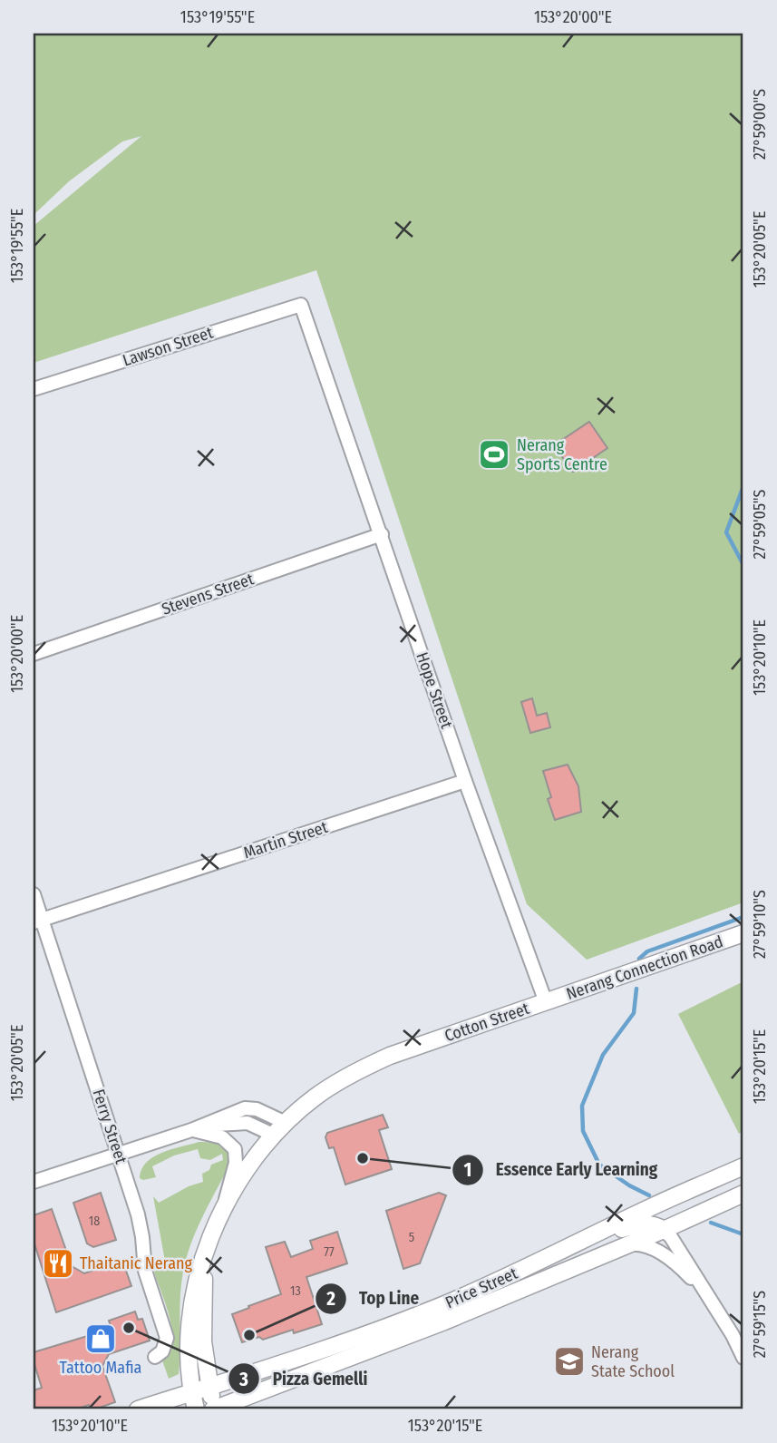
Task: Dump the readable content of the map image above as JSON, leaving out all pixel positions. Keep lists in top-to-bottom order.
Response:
{
  "streets": {
    "main road": ["Nerang Connection Road", "Cotton Street", "Price Street"],
    "street": [
      "Lawson Street",
      "Stevens Street",
      "Hope Street",
      "Martin Street",
      "Ferry Street"
    ]
  },
  "crossings": [
    ["Lawson Street", "Hope Street"],
    ["Stevens Street", "Hope Street"],
    ["Hope Street", "Martin Street"],
    ["Hope Street", "Nerang Connection Road"],
    ["Hope Street", "Cotton Street"],
    ["Martin Street", "Ferry Street"],
    ["Nerang Connection Road", "Cotton Street"]
  ],
  "places": {
    "sports": ["Nerang Sports Centre"],
    "other": ["Essence Early Learning", "Pizza Gemelli", "Top Line"],
    "restaurant": ["Thaitanic Nerang"],
    "shop": ["Tattoo Mafia"],
    "school or university": ["Nerang State School"]
  },
  "house_numbers": [
    "18",
    "5",
    "77",
    "13"
  ],
  "coordinates": [
    "153°19'55\"E",
    "153°20'00\"E",
    "27°59'00\"S",
    "153°20'05\"E",
    "27°59'05\"S",
    "153°20'10\"E",
    "27°59'10\"S",
    "153°20'15\"E",
    "27°59'15\"S"
  ]
}
